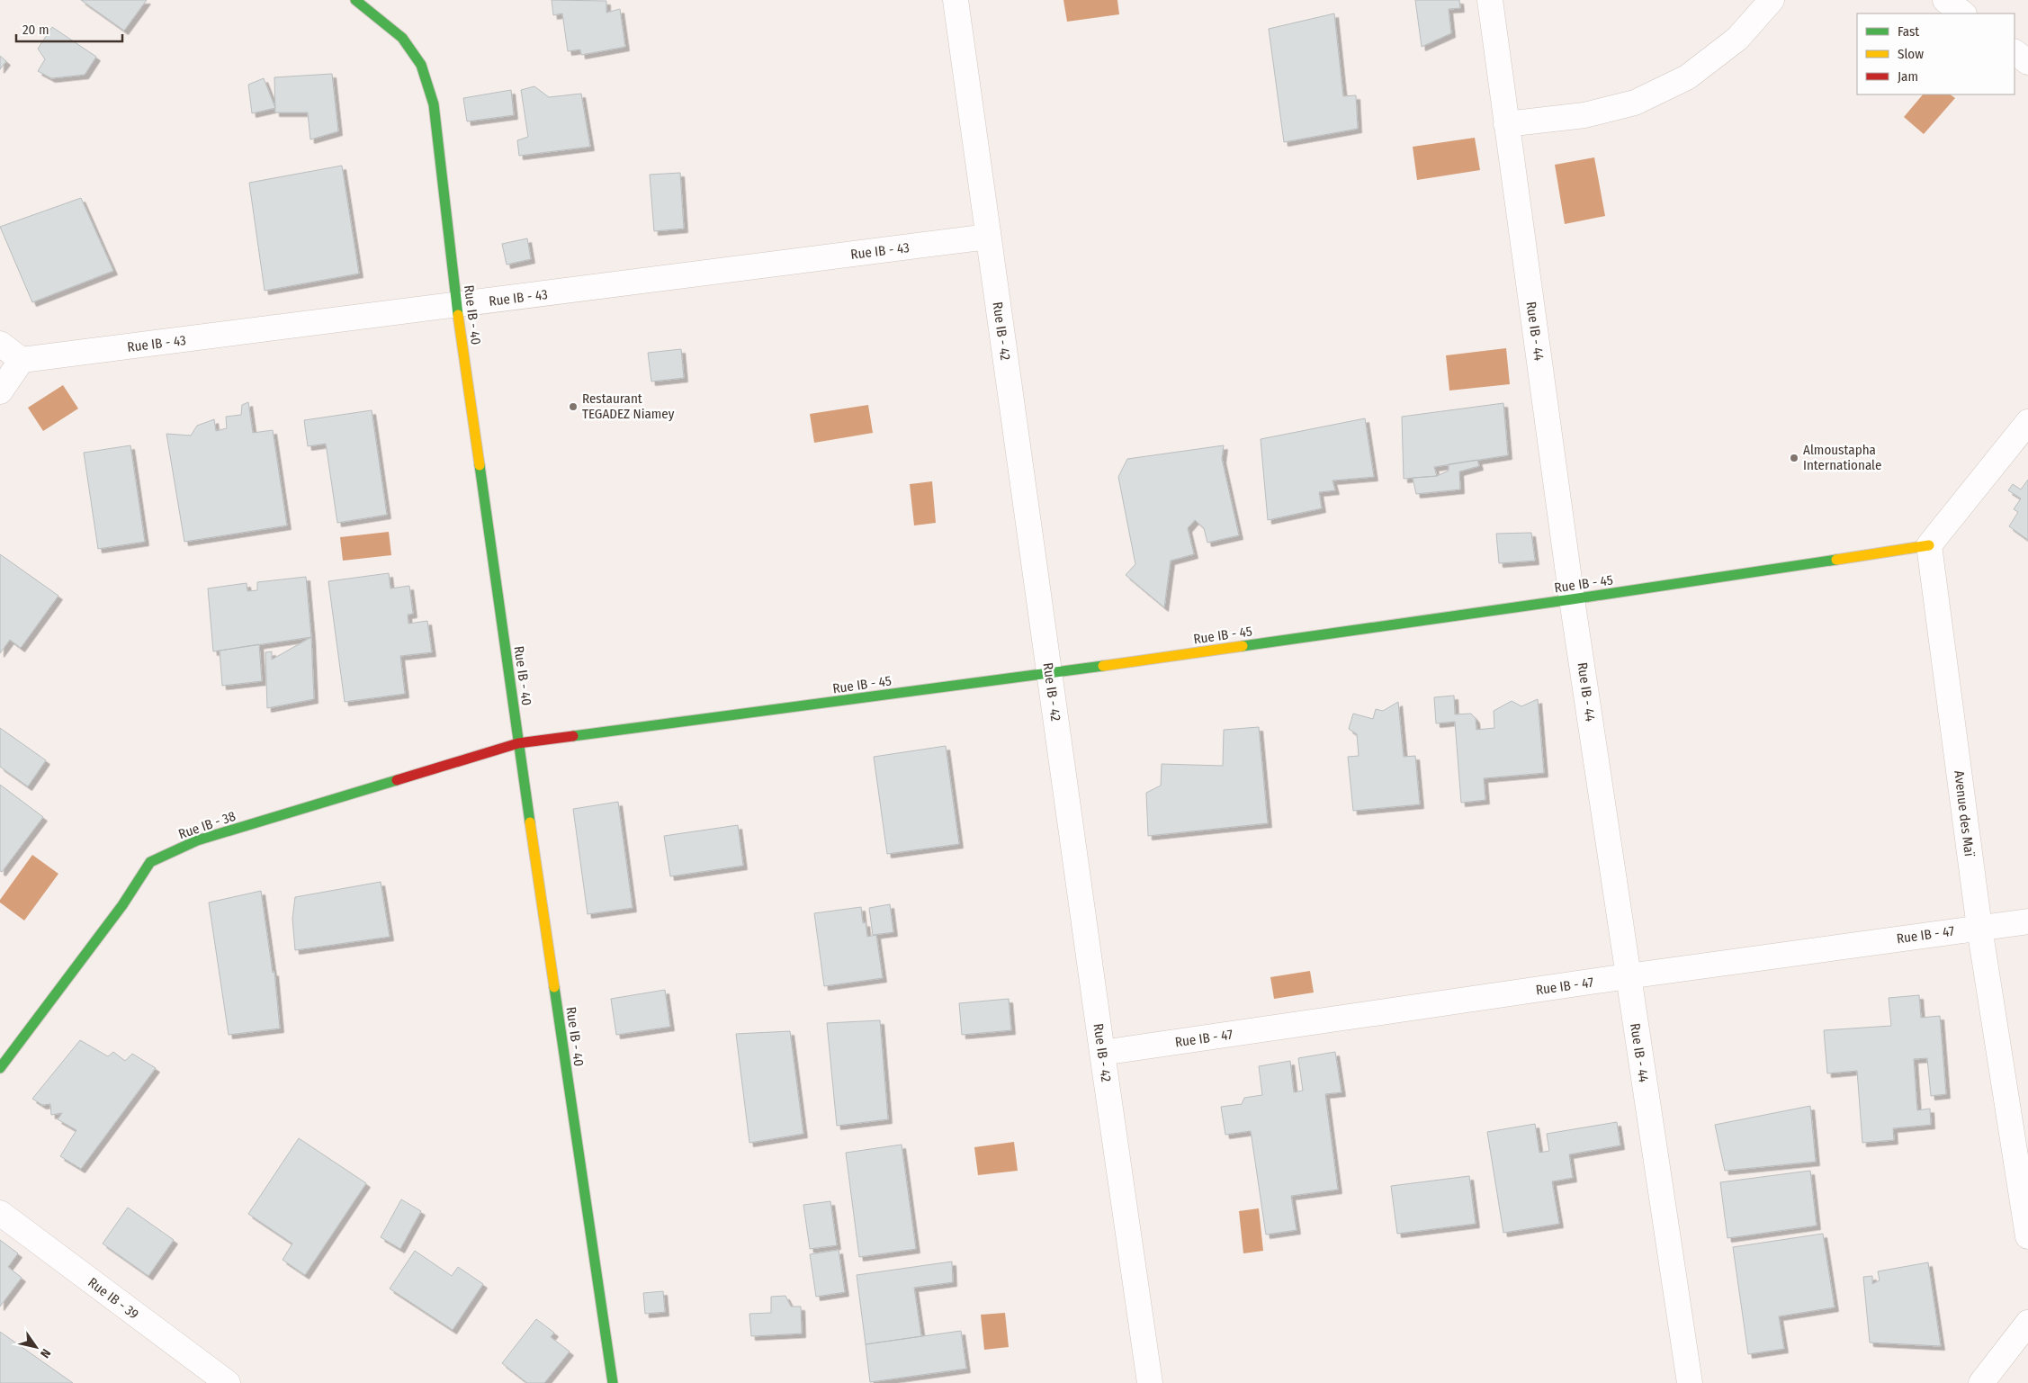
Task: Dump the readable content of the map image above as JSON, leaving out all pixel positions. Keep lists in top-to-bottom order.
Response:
{
  "streets": {
    "street": [
      "Rue IB - 43",
      "Rue IB - 40",
      "Rue IB - 42",
      "Rue IB - 44",
      "Rue IB - 45",
      "Avenue des Maï",
      "Rue IB - 38",
      "Rue IB - 47",
      "Rue IB - 39"
    ]
  },
  "crossings": [
    ["Rue IB - 43", "Rue IB - 40"],
    ["Rue IB - 43", "Rue IB - 42"],
    ["Rue IB - 40", "Rue IB - 45"],
    ["Rue IB - 40", "Rue IB - 38"],
    ["Rue IB - 42", "Rue IB - 45"],
    ["Rue IB - 42", "Rue IB - 47"],
    ["Rue IB - 44", "Rue IB - 45"],
    ["Rue IB - 44", "Rue IB - 47"],
    ["Rue IB - 45", "Avenue des Maï"],
    ["Rue IB - 45", "Rue IB - 38"],
    ["Avenue des Maï", "Rue IB - 47"]
  ],
  "places": ["Restaurant TEGADEZ Niamey", "Almoustapha Internationale"],
  "legend": ["Fast", "Slow", "Jam"],
  "scale_bar": "20 m",
  "north": "bottom right"
}
